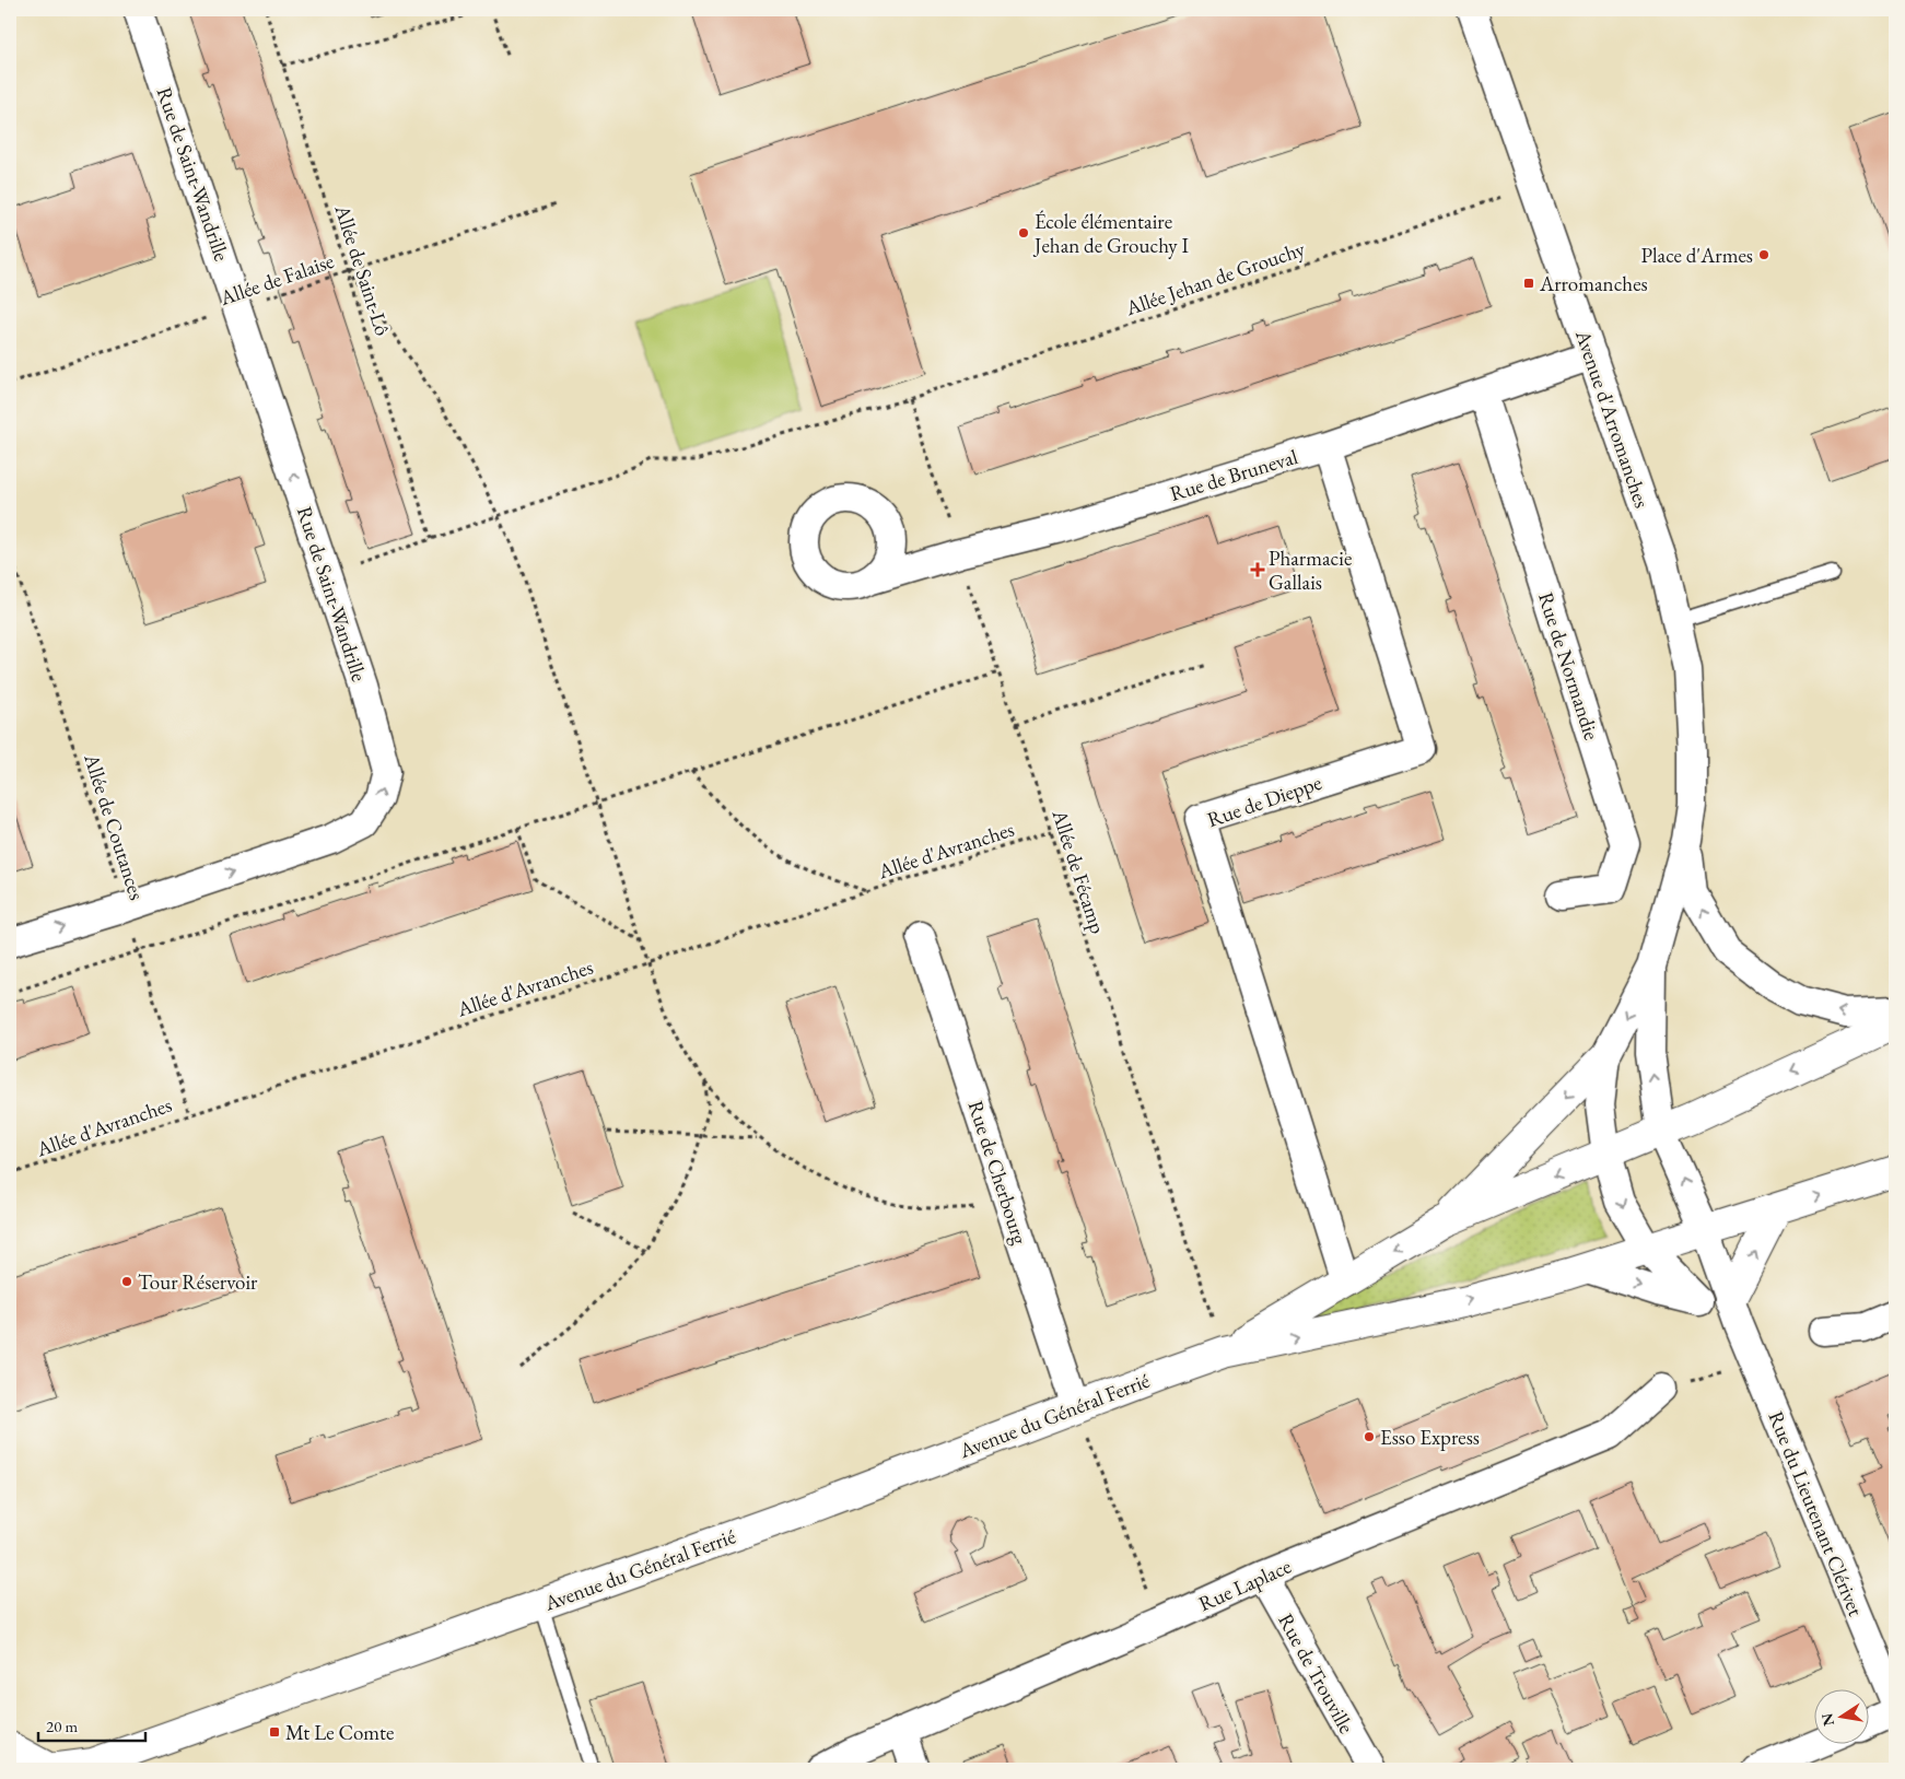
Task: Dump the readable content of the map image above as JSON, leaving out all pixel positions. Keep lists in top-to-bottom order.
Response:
{
  "streets": {
    "street": [
      "Rue de Saint-Wandrille",
      "Avenue d'Arromanches",
      "Rue de Bruneval",
      "Rue de Normandie",
      "Rue de Dieppe",
      "Rue de Cherbourg",
      "Avenue du Général Ferrié",
      "Rue du Lieutenant Clérivet",
      "Rue Laplace",
      "Rue de Trouville"
    ],
    "path": [
      "Allée de Saint-Lô",
      "Allée Jehan de Grouchy",
      "Allée de Falaise",
      "Allée de Coutances",
      "Allée d'Avranches",
      "Allée de Fécamp"
    ]
  },
  "crossings": [
    ["Rue de Saint-Wandrille", "Allée Jehan de Grouchy"],
    ["Rue de Saint-Wandrille", "Allée de Falaise"],
    ["Rue de Saint-Wandrille", "Allée de Coutances"],
    ["Allée de Saint-Lô", "Allée Jehan de Grouchy"],
    ["Allée de Saint-Lô", "Allée de Falaise"],
    ["Allée Jehan de Grouchy", "Avenue d'Arromanches"],
    ["Allée Jehan de Grouchy", "Allée de Fécamp"],
    ["Avenue d'Arromanches", "Rue de Bruneval"],
    ["Avenue d'Arromanches", "Rue du Lieutenant Clérivet"],
    ["Rue de Bruneval", "Rue de Normandie"],
    ["Rue de Bruneval", "Rue de Dieppe"],
    ["Rue de Bruneval", "Allée de Fécamp"],
    ["Allée de Coutances", "Allée d'Avranches"],
    ["Allée d'Avranches", "Allée de Fécamp"],
    ["Allée de Fécamp", "Avenue du Général Ferrié"],
    ["Rue de Cherbourg", "Avenue du Général Ferrié"],
    ["Rue Laplace", "Rue de Trouville"]
  ],
  "places": {
    "other": [
      "École élémentaire Jehan de Grouchy I",
      "Place d'Armes",
      "Tour Réservoir",
      "Esso Express"
    ],
    "transit": ["Arromanches", "Mt Le Comte"],
    "health": ["Pharmacie Gallais"]
  },
  "scale_bar": "20 m",
  "north": "left"
}
